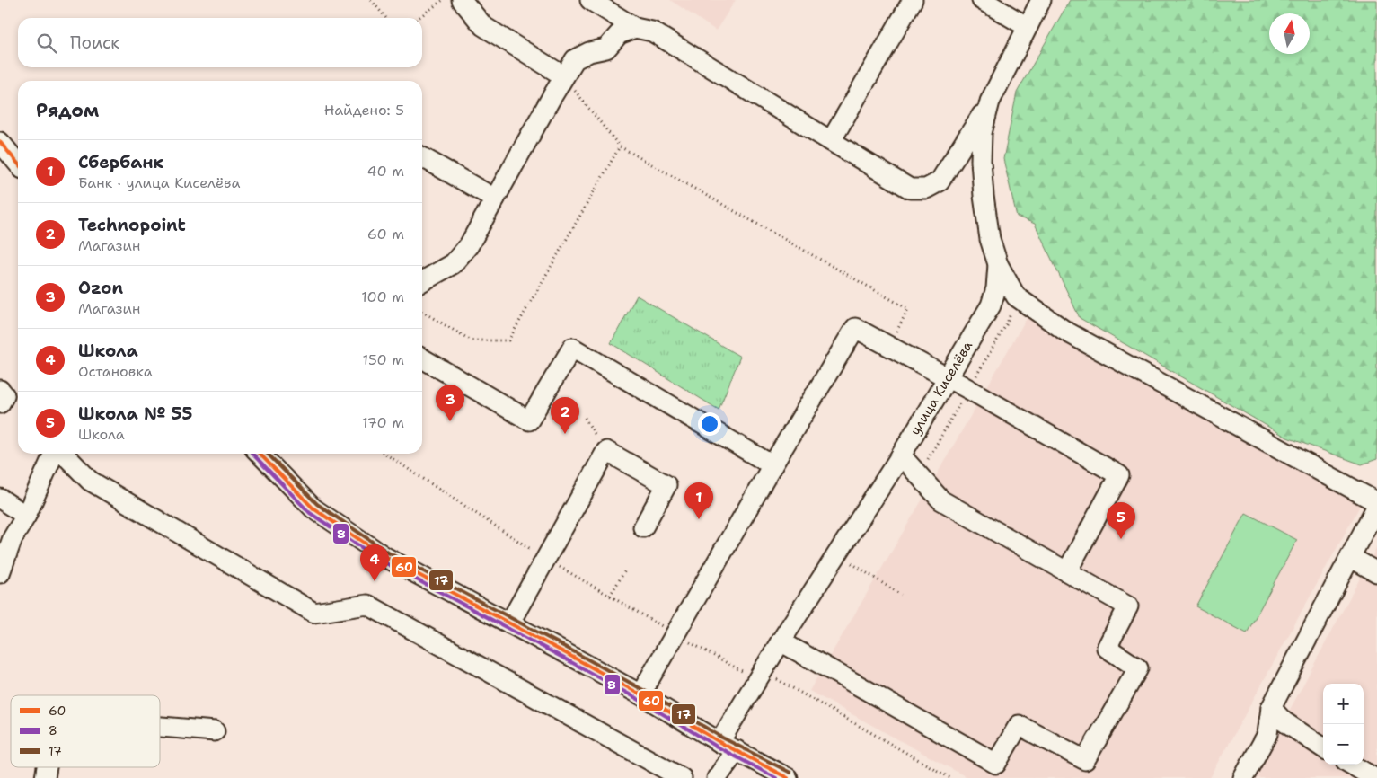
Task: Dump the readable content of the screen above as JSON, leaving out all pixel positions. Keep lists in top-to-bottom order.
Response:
{
  "streets": {
    "street": ["улица Киселёва"]
  },
  "lines": ["transit line 60", "transit line 8", "transit line 17"],
  "legend": ["60", "8", "17"],
  "north": "top",
  "page": {
    "search": "Поиск",
    "heading": ["Рядом", "Найдено: 5"],
    "list": [
      {
        "mark": "1",
        "name": "Сбербанк",
        "note": "Банк · улица Киселёва",
        "value": "40 m"
      },
      {
        "mark": "2",
        "name": "Technopoint",
        "note": "Магазин",
        "value": "60 m"
      },
      {
        "mark": "3",
        "name": "Ozon",
        "note": "Магазин",
        "value": "100 m"
      },
      {
        "mark": "4",
        "name": "Школа",
        "note": "Остановка",
        "value": "150 m"
      },
      {
        "mark": "5",
        "name": "Школа № 55",
        "note": "Школа",
        "value": "170 m"
      }
    ],
    "pins": [
      "3",
      "2",
      "1",
      "5",
      "4"
    ],
    "map_buttons": ["+", "−"]
  }
}
